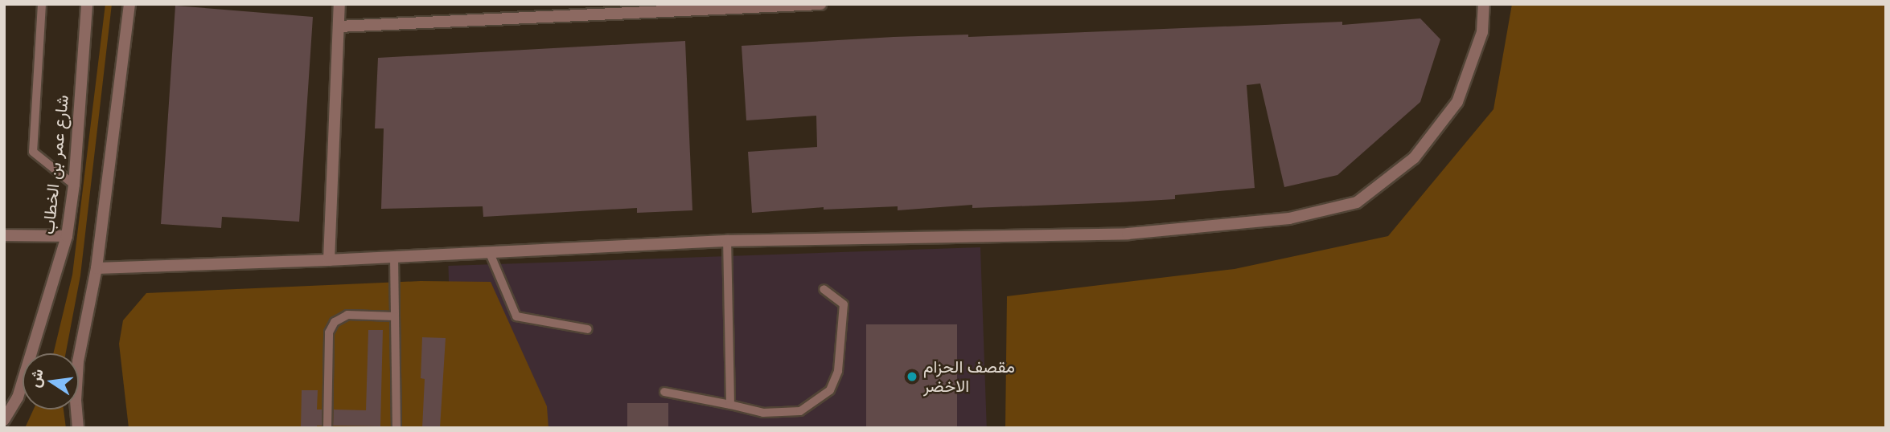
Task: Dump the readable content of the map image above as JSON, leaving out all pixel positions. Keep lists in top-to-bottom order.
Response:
{
  "streets": {
    "street": ["شارع عمر بن الخطاب"]
  },
  "places": ["مقصف الحزام الاخضر"],
  "north": "left"
}
